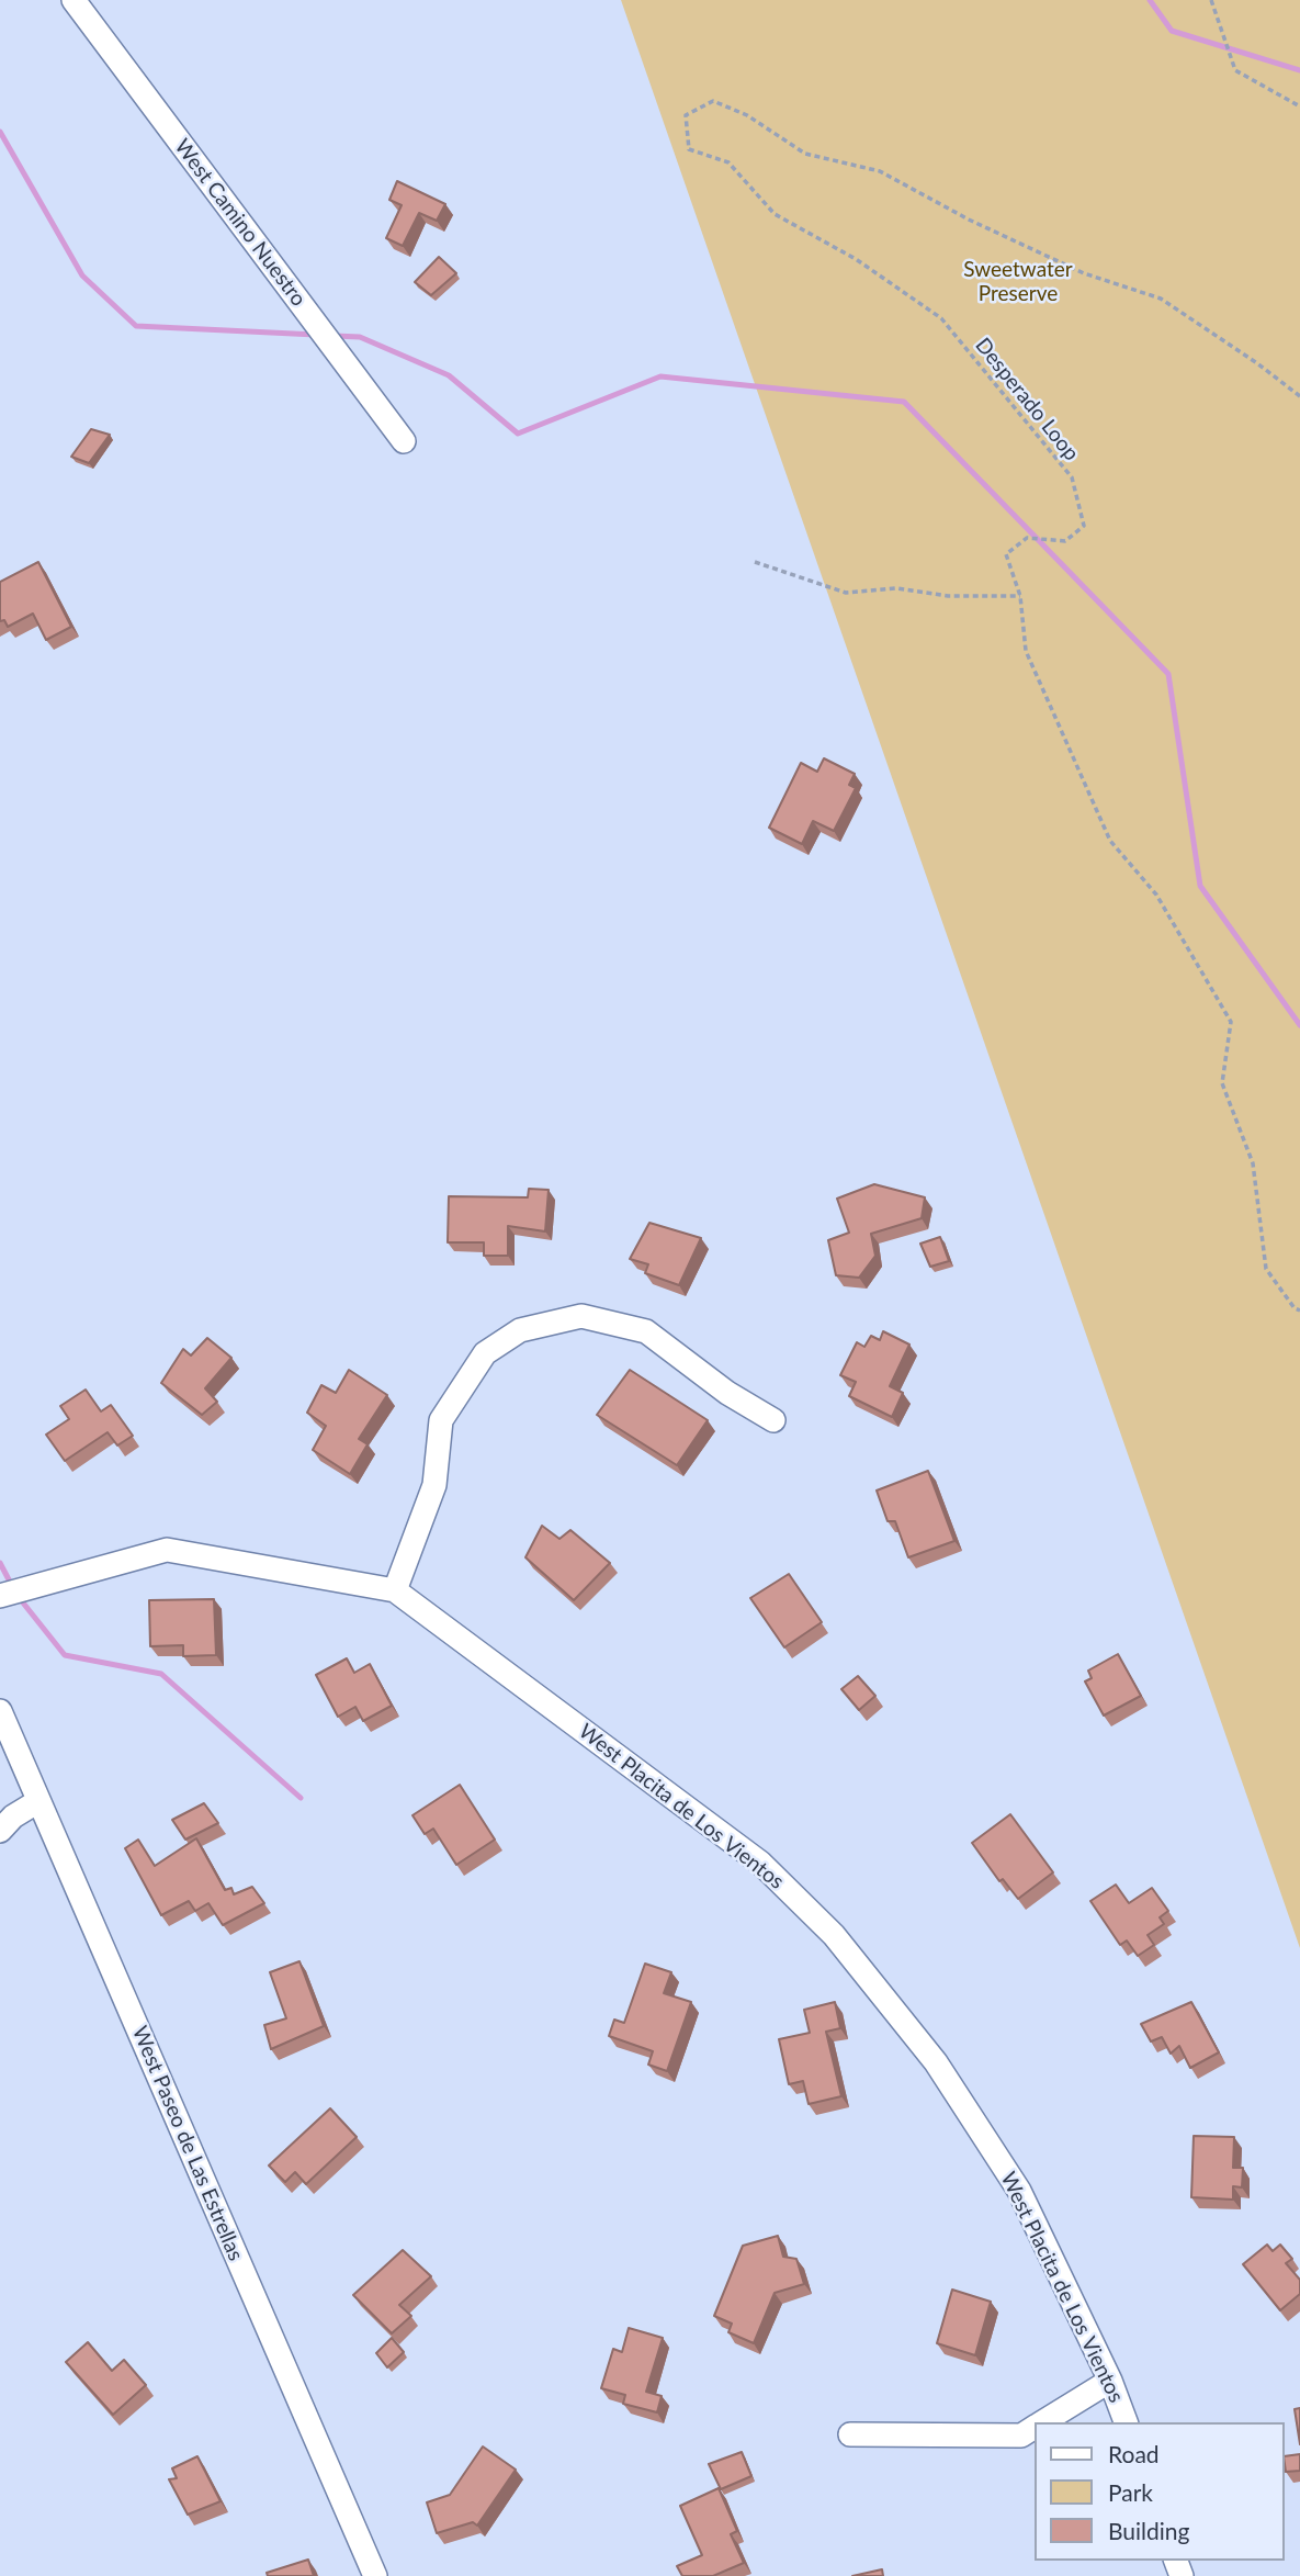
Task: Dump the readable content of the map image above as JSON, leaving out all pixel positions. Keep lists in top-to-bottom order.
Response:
{
  "streets": {
    "street": ["West Camino Nuestro", "West Placita de Los Vientos", "West Paseo de Las Estrellas"],
    "path": ["Desperado Loop"]
  },
  "parks": ["Sweetwater Preserve"],
  "legend": ["Road", "Park", "Building"]
}
